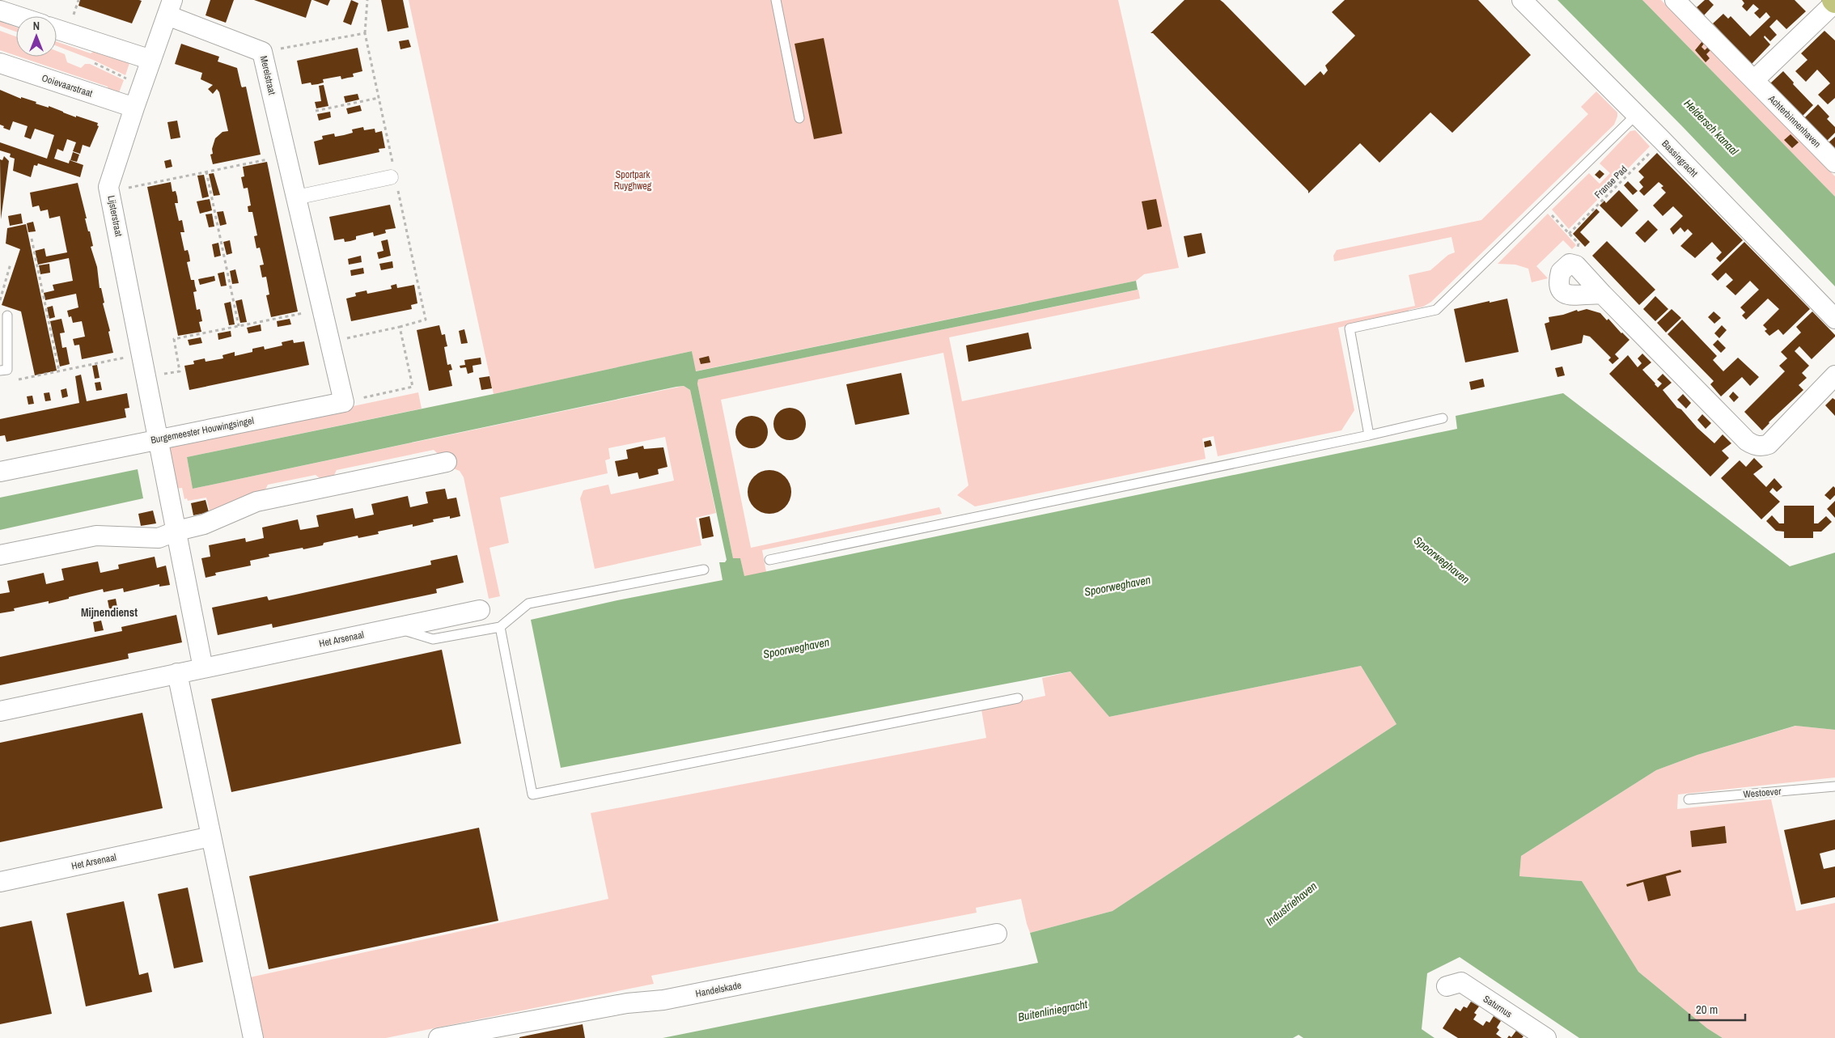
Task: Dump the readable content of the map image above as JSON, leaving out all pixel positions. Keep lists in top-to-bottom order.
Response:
{
  "streets": {
    "street": [
      "Merelstraat",
      "Ooievaarstraat",
      "Achterbinnenhaven",
      "Bassingracht",
      "Lijsterstraat",
      "Burgemeester Houwingsingel",
      "Het Arsenaal",
      "Handelskade",
      "Saturnus"
    ],
    "lane": ["Westoever"],
    "path": ["Franse Pad"]
  },
  "crossings": [
    ["Merelstraat", "Lijsterstraat"],
    ["Ooievaarstraat", "Lijsterstraat"],
    ["Bassingracht", "Franse Pad"],
    ["Lijsterstraat", "Burgemeester Houwingsingel"]
  ],
  "districts": ["Mijnendienst"],
  "water": [
    "Heldersch kanaal",
    "Spoorweghaven",
    "Industriehaven",
    "Buitenliniegracht"
  ],
  "parks": ["Sportpark Ruyghweg"],
  "scale_bar": "20 m",
  "north": "top"
}
